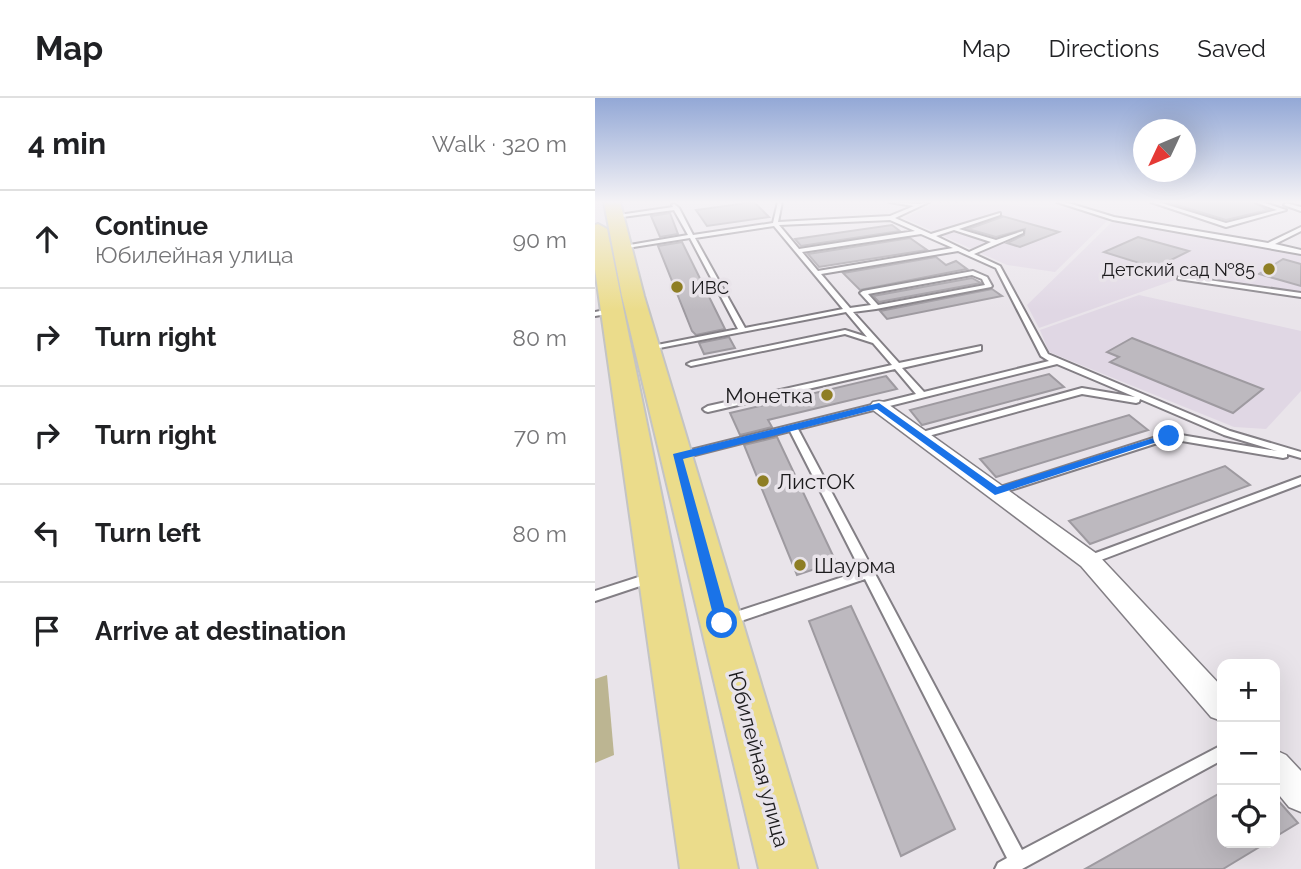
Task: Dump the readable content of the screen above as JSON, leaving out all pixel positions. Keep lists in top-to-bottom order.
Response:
{
  "streets": {
    "main road": ["Юбилейная улица"]
  },
  "places": [
    "Детский сад №85",
    "ИВС",
    "Монетка",
    "ЛистОК",
    "Шаурма"
  ],
  "north": "bottom left",
  "page": {
    "header": "Map",
    "nav": ["Map", "Directions", "Saved"],
    "heading": ["4 min", "Walk · 320 m"],
    "list": [
      ["Continue", "Юбилейная улица", "90 m"],
      ["Turn right", "80 m"],
      ["Turn right", "70 m"],
      ["Turn left", "80 m"],
      "Arrive at destination"
    ],
    "map_buttons": ["+", "−"]
  }
}
